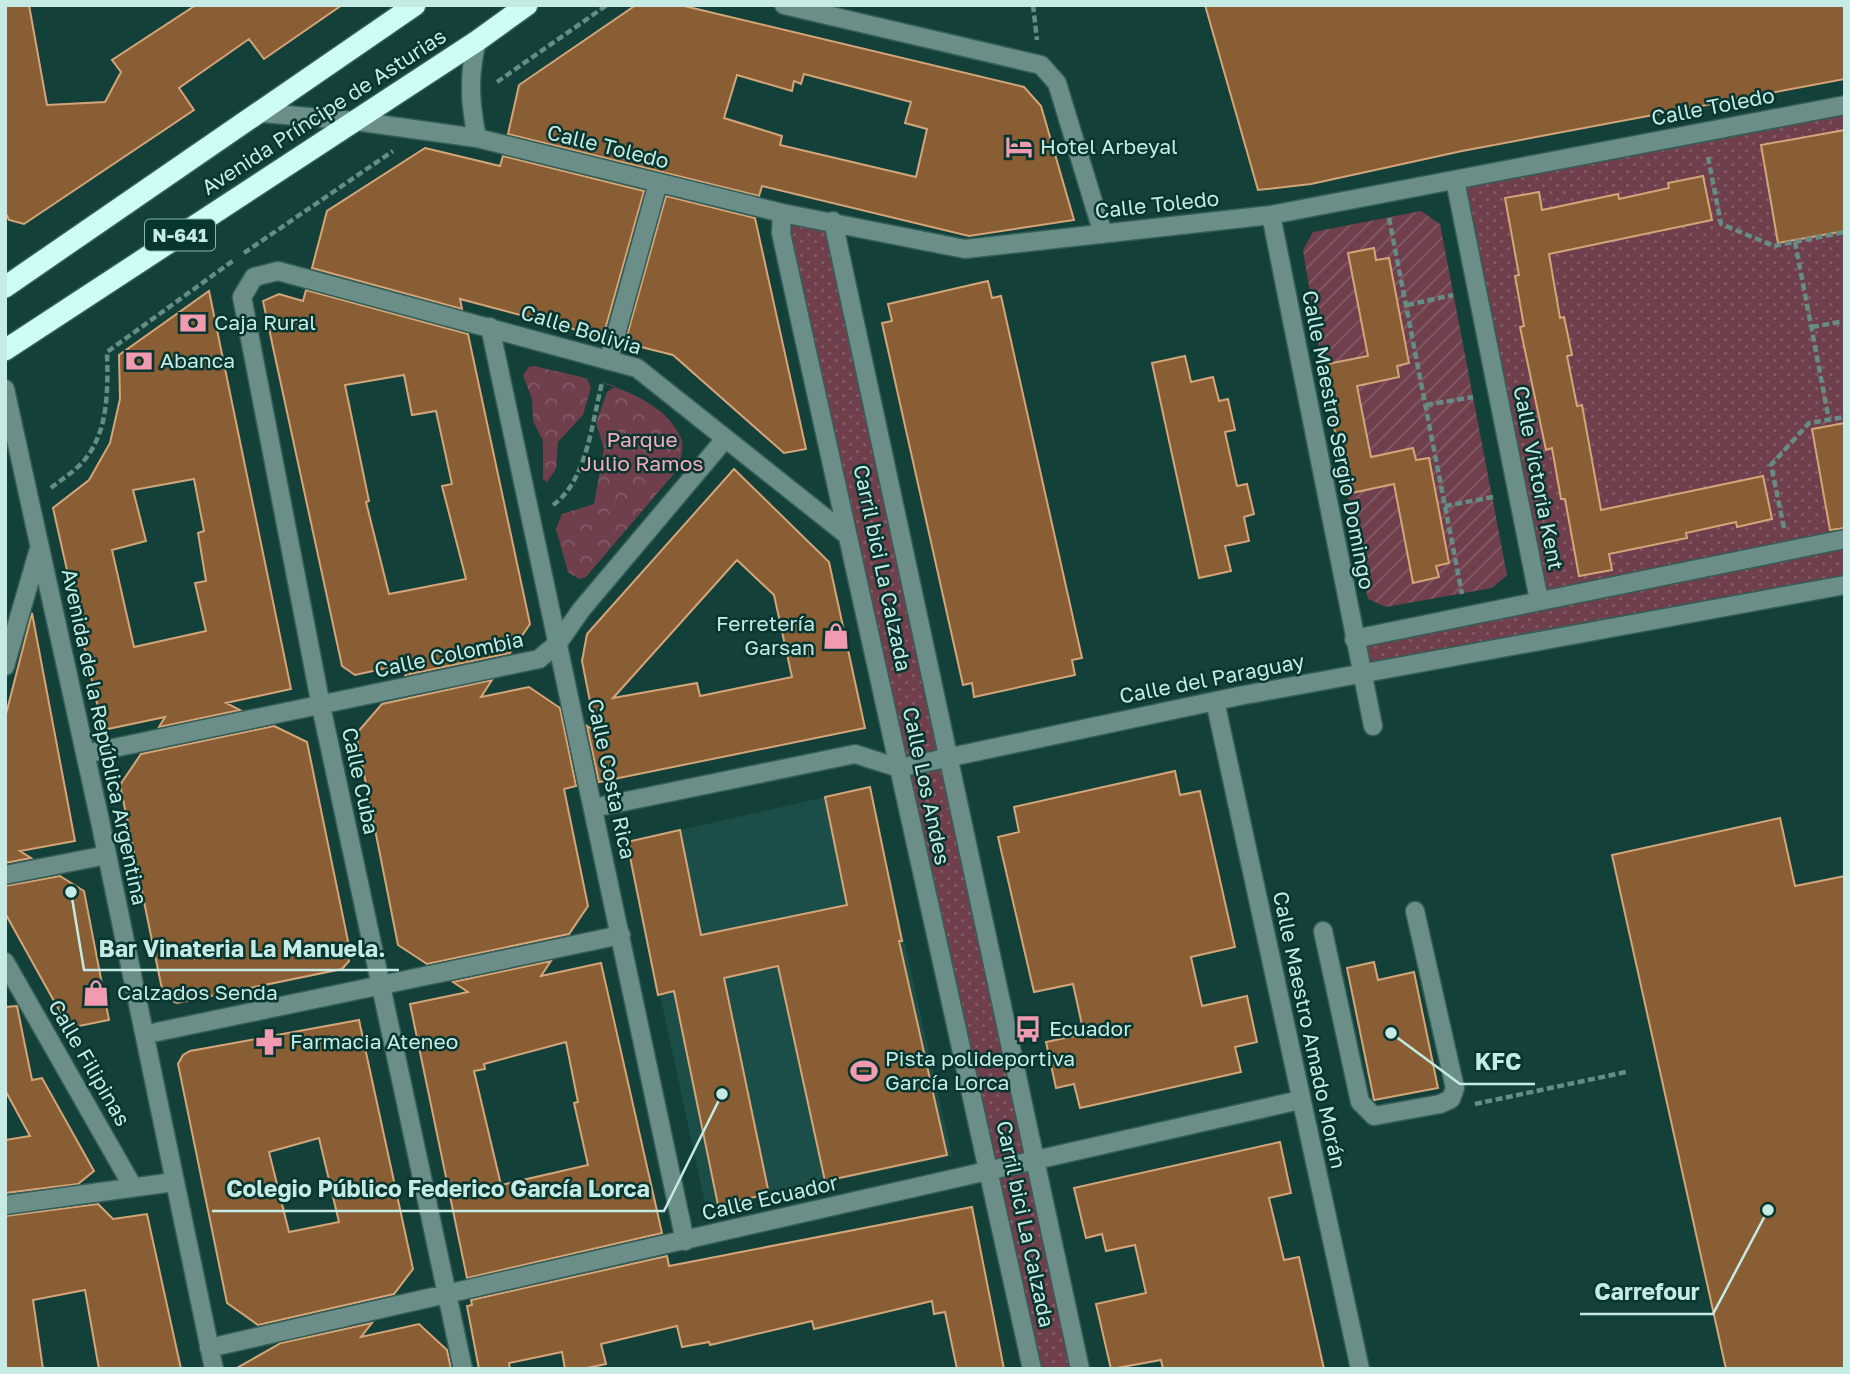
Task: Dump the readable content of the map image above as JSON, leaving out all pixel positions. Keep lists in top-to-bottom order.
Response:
{
  "streets": {
    "highway": ["Avenida Príncipe de Asturias", "N-641"],
    "street": [
      "Calle Toledo",
      "Calle Bolivia",
      "Calle Maestro Sergio Domingo",
      "Calle Victoria Kent",
      "Calle Colombia",
      "Calle del Paraguay",
      "Avenida de la República Argentina",
      "Calle Costa Rica",
      "Calle Cuba",
      "Calle Los Andes",
      "Calle Maestro Amado Morán",
      "Calle Filipinas",
      "Calle Ecuador"
    ]
  },
  "crossings": [
    ["Calle Toledo", "Avenida Príncipe de Asturias"],
    ["Calle Toledo", "Calle Maestro Sergio Domingo"],
    ["Calle Toledo", "Calle Victoria Kent"],
    ["Calle Toledo", "Calle Los Andes"],
    ["Calle Bolivia", "Calle Colombia"],
    ["Calle Bolivia", "Calle Costa Rica"],
    ["Calle Bolivia", "Calle Cuba"],
    ["Calle Bolivia", "Calle Los Andes"],
    ["Calle Maestro Sergio Domingo", "Calle Victoria Kent"],
    ["Calle Maestro Sergio Domingo", "Calle del Paraguay"],
    ["Calle Colombia", "Avenida de la República Argentina"],
    ["Calle Colombia", "Calle Costa Rica"],
    ["Calle Colombia", "Calle Cuba"],
    ["Calle del Paraguay", "Calle Los Andes"],
    ["Calle del Paraguay", "Calle Maestro Amado Morán"],
    ["Avenida de la República Argentina", "Calle Ecuador"],
    ["Calle Costa Rica", "Calle Ecuador"],
    ["Calle Cuba", "Calle Ecuador"],
    ["Calle Los Andes", "Calle Ecuador"],
    ["Calle Maestro Amado Morán", "Calle Ecuador"]
  ],
  "parks": ["Parque Julio Ramos"],
  "places": {
    "hotel": ["Hotel Arbeyal"],
    "bank": ["Caja Rural", "Abanca"],
    "shop": ["Ferretería Garsan", "Calzados Senda"],
    "other": [
      "Bar Vinateria La Manuela.",
      "KFC",
      "Colegio Público Federico García Lorca",
      "Carrefour"
    ],
    "bus stop": ["Ecuador"],
    "pharmacy": ["Farmacia Ateneo"],
    "sports": ["Pista polideportiva García Lorca"]
  }
}
